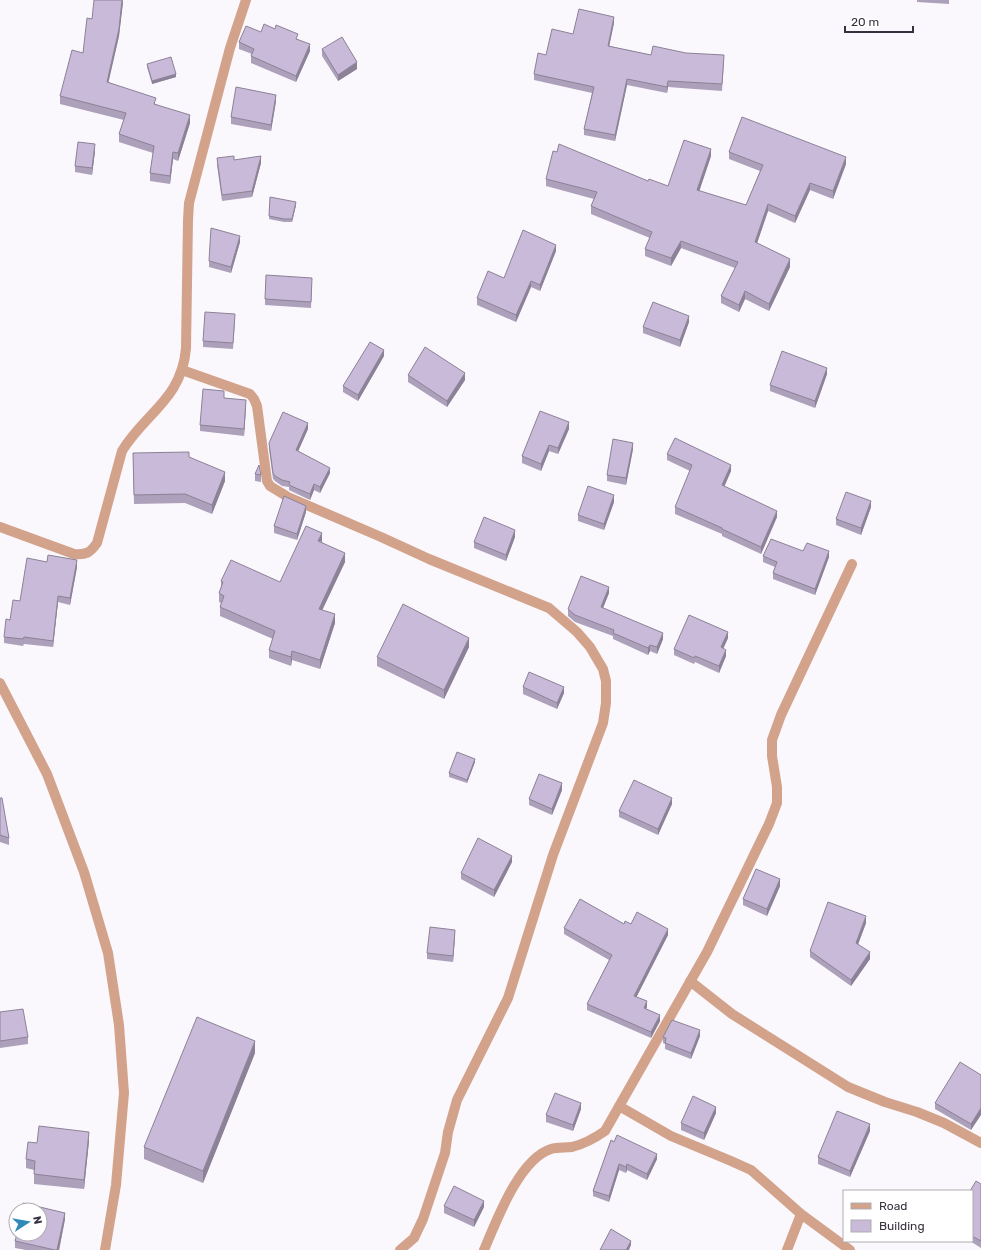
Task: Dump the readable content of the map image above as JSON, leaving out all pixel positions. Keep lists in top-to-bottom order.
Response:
{
  "legend": ["Road", "Building"],
  "scale_bar": "20 m",
  "north": "right"
}
